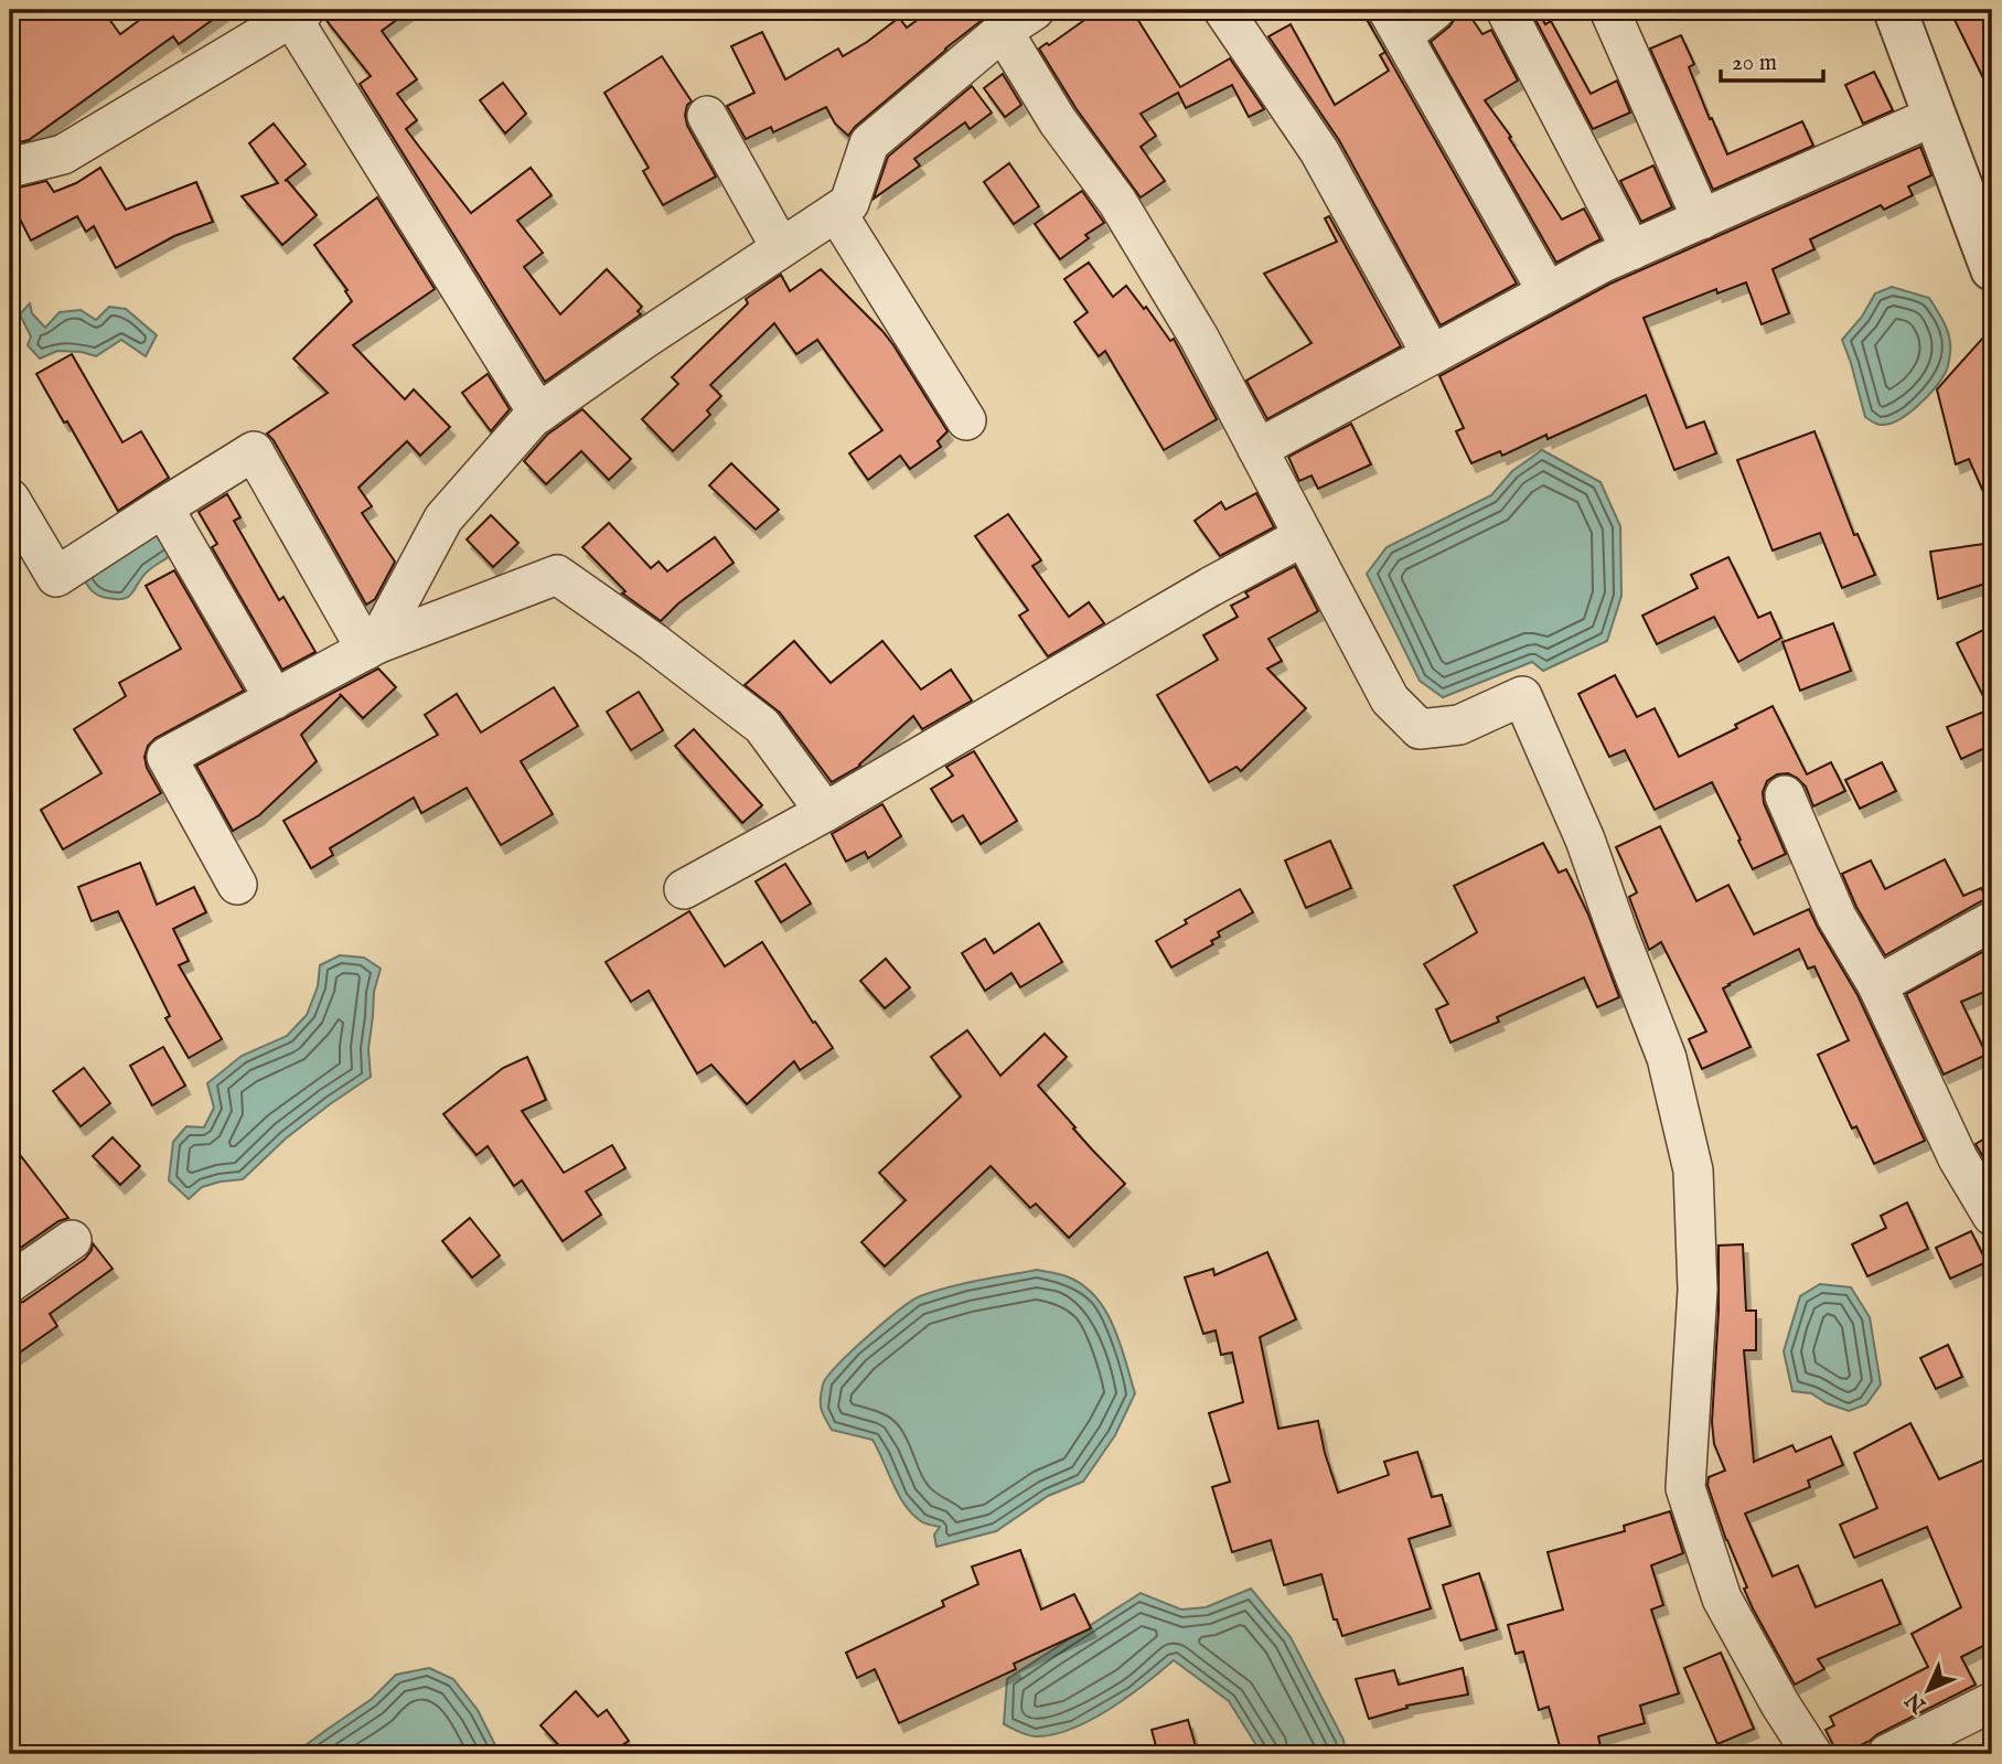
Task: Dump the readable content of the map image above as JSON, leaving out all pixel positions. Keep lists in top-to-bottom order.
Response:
{
  "scale_bar": "20 m",
  "north": "bottom left"
}
